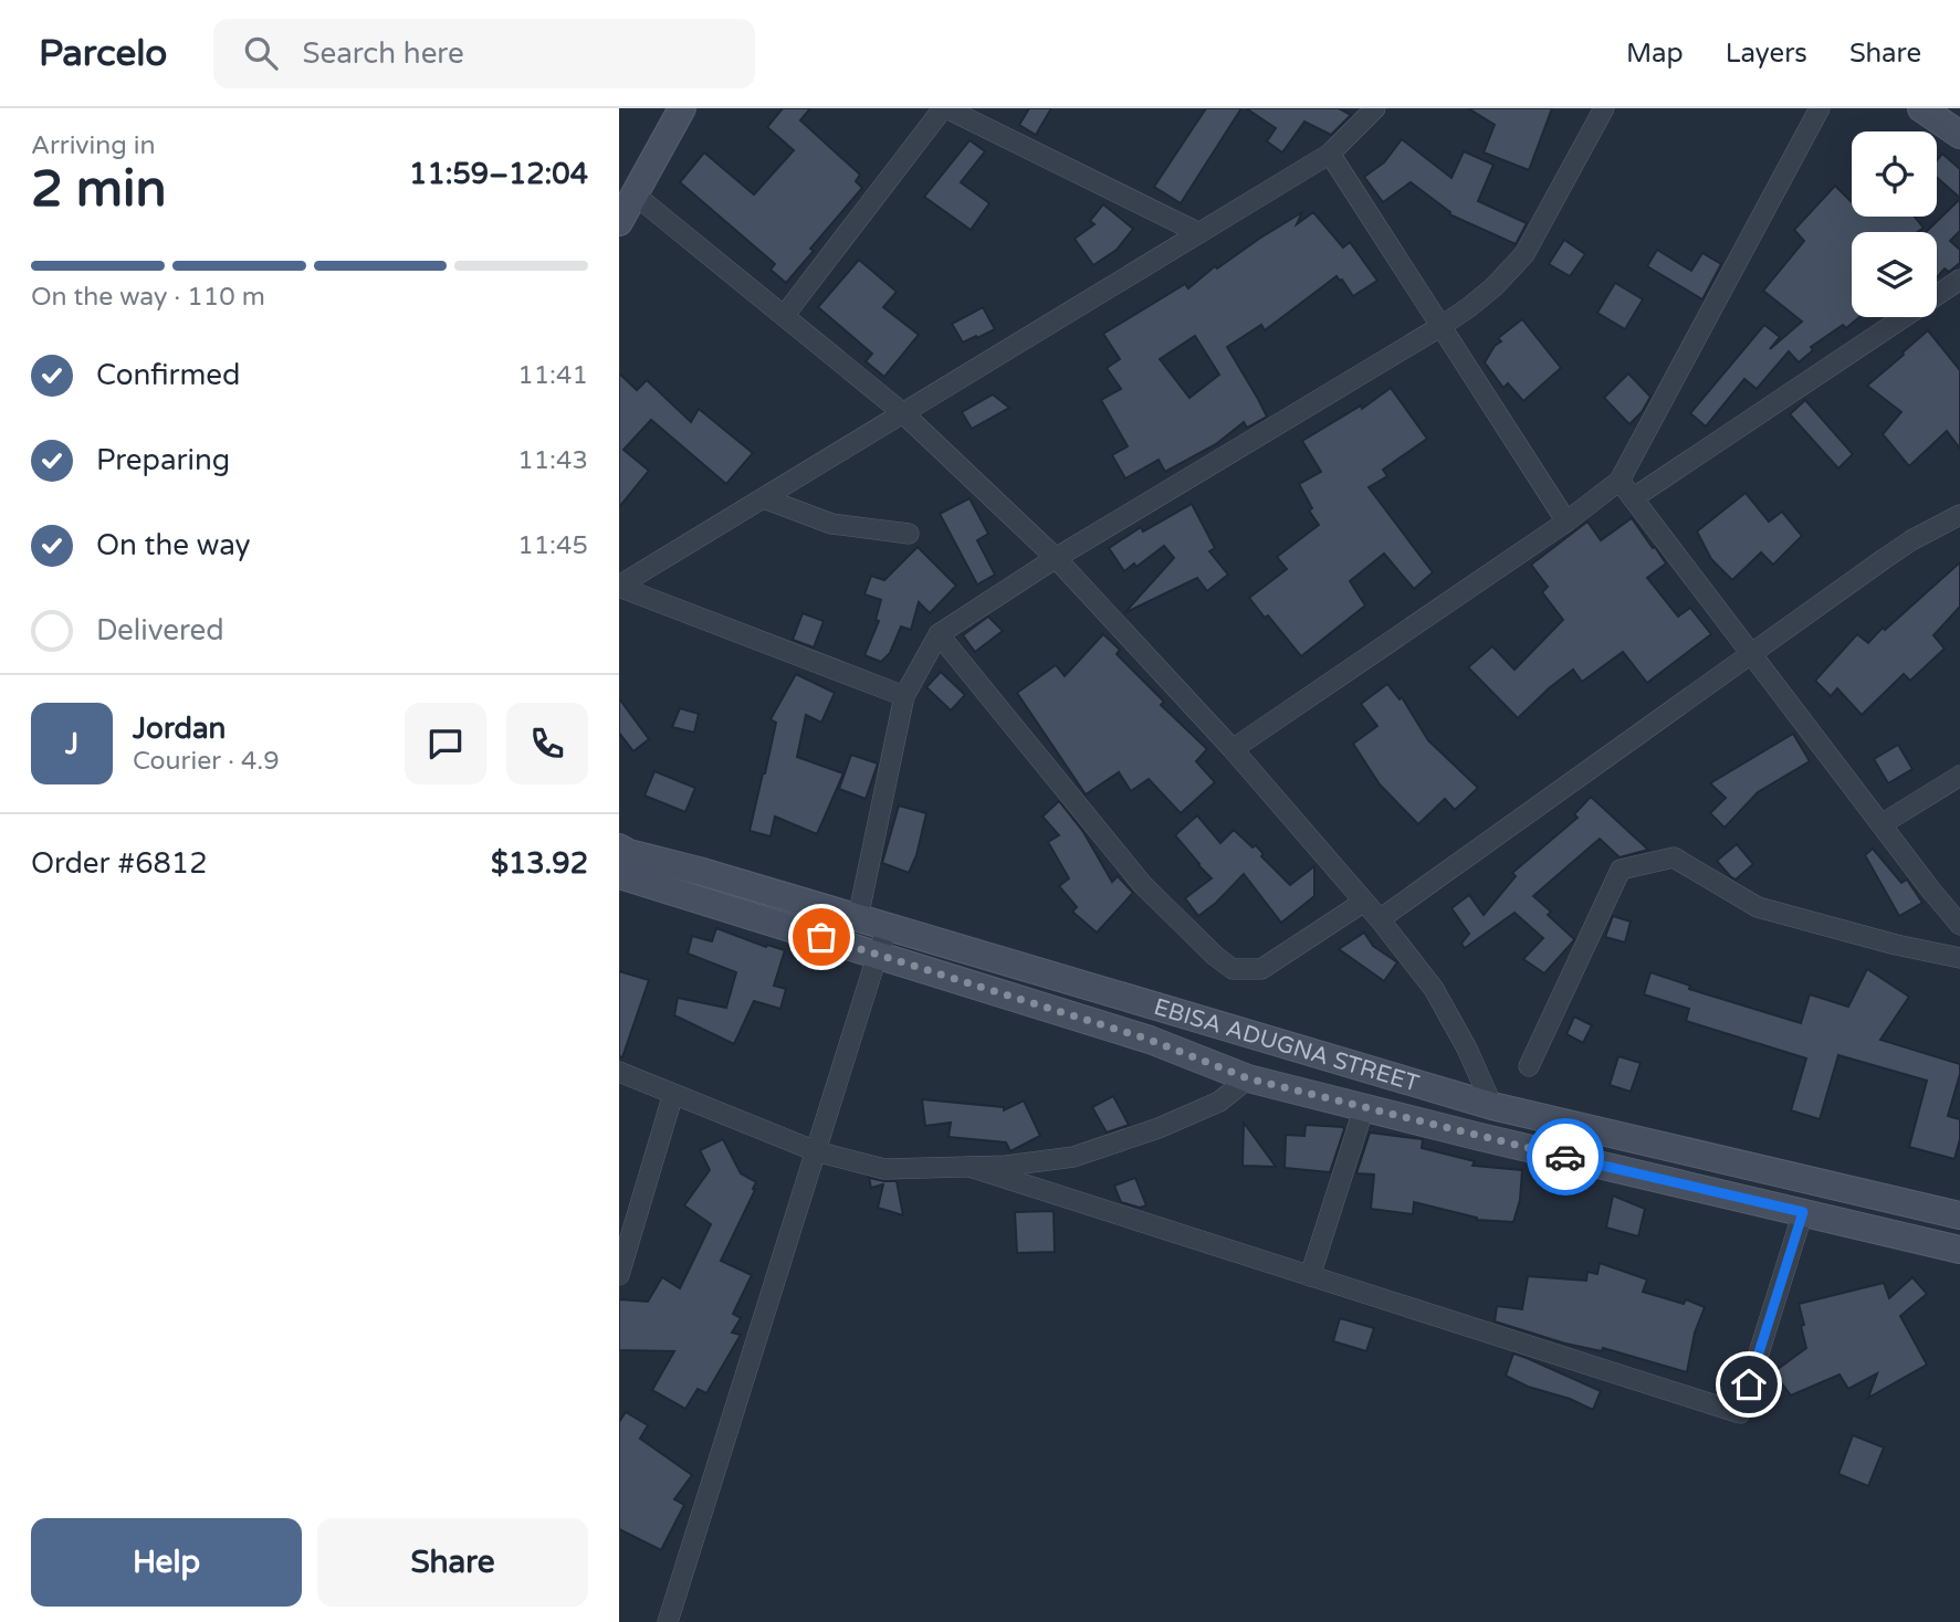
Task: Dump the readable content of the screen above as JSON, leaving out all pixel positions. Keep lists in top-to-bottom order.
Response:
{
  "streets": {
    "main road": ["EBISA ADUGNA STREET"]
  },
  "page": {
    "header": "Parcelo",
    "search": "Search here",
    "nav": ["Map", "Layers", "Share"],
    "heading": ["2 min", "Arriving in", "11:59–12:04"],
    "panel": [
      "Jordan",
      "Courier · 4.9",
      "Order #6812",
      "$13.92"
    ],
    "bar": "On the way · 110 m",
    "list": [
      ["Confirmed", "11:41"],
      ["Preparing", "11:43"],
      ["On the way", "11:45"],
      "Delivered"
    ],
    "round": "J",
    "buttons": ["Help", "Share"]
  }
}
